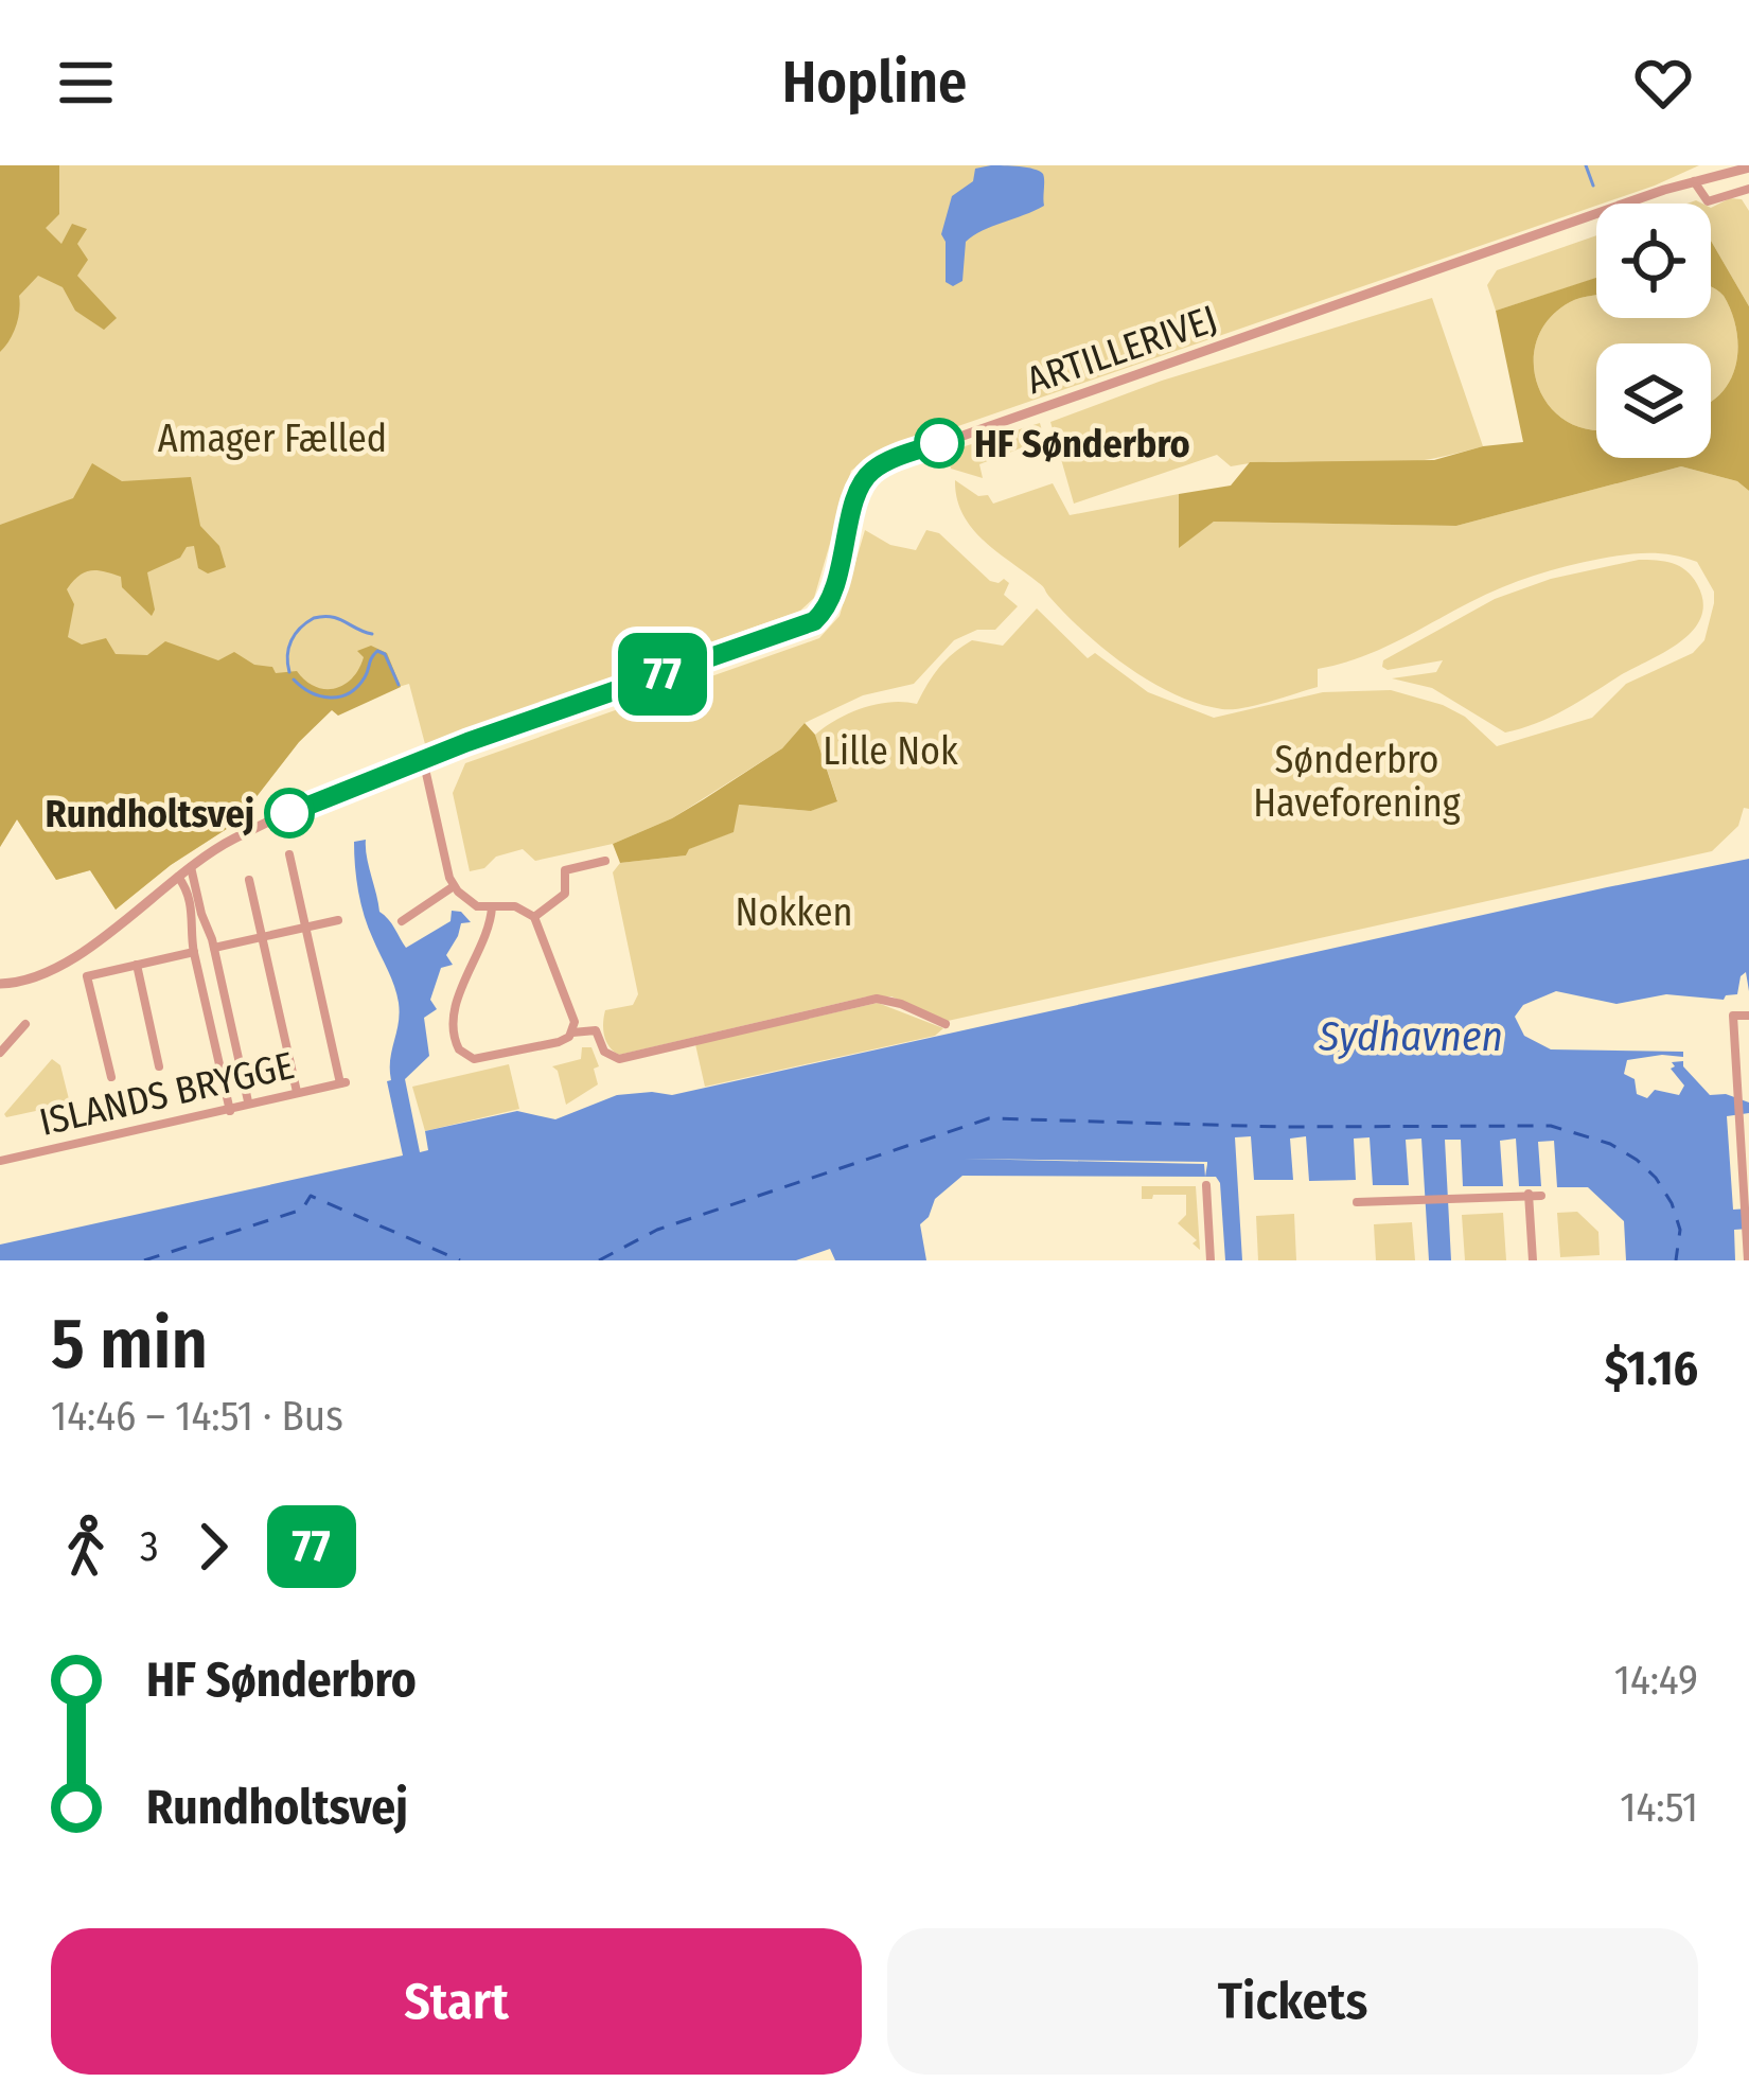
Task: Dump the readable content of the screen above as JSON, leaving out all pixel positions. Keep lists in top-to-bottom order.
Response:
{
  "streets": {
    "street": ["ARTILLERIVEJ", "ISLANDS BRYGGE"]
  },
  "water": ["Sydhavnen"],
  "parks": [
    "Amager Fælled",
    "Lille Nok",
    "Sønderbro Haveforening",
    "Nokken"
  ],
  "places": ["HF Sønderbro", "Rundholtsvej"],
  "lines": ["bus line 77"],
  "page": {
    "header": "Hopline",
    "on_map": "77",
    "heading": ["5 min", "14:46 – 14:51 · Bus", "$1.16"],
    "legs": ["3", "77"],
    "list": [
      {
        "name": "HF Sønderbro",
        "value": "14:49"
      },
      {
        "name": "Rundholtsvej",
        "value": "14:51"
      }
    ],
    "buttons": ["Start", "Tickets"]
  }
}
